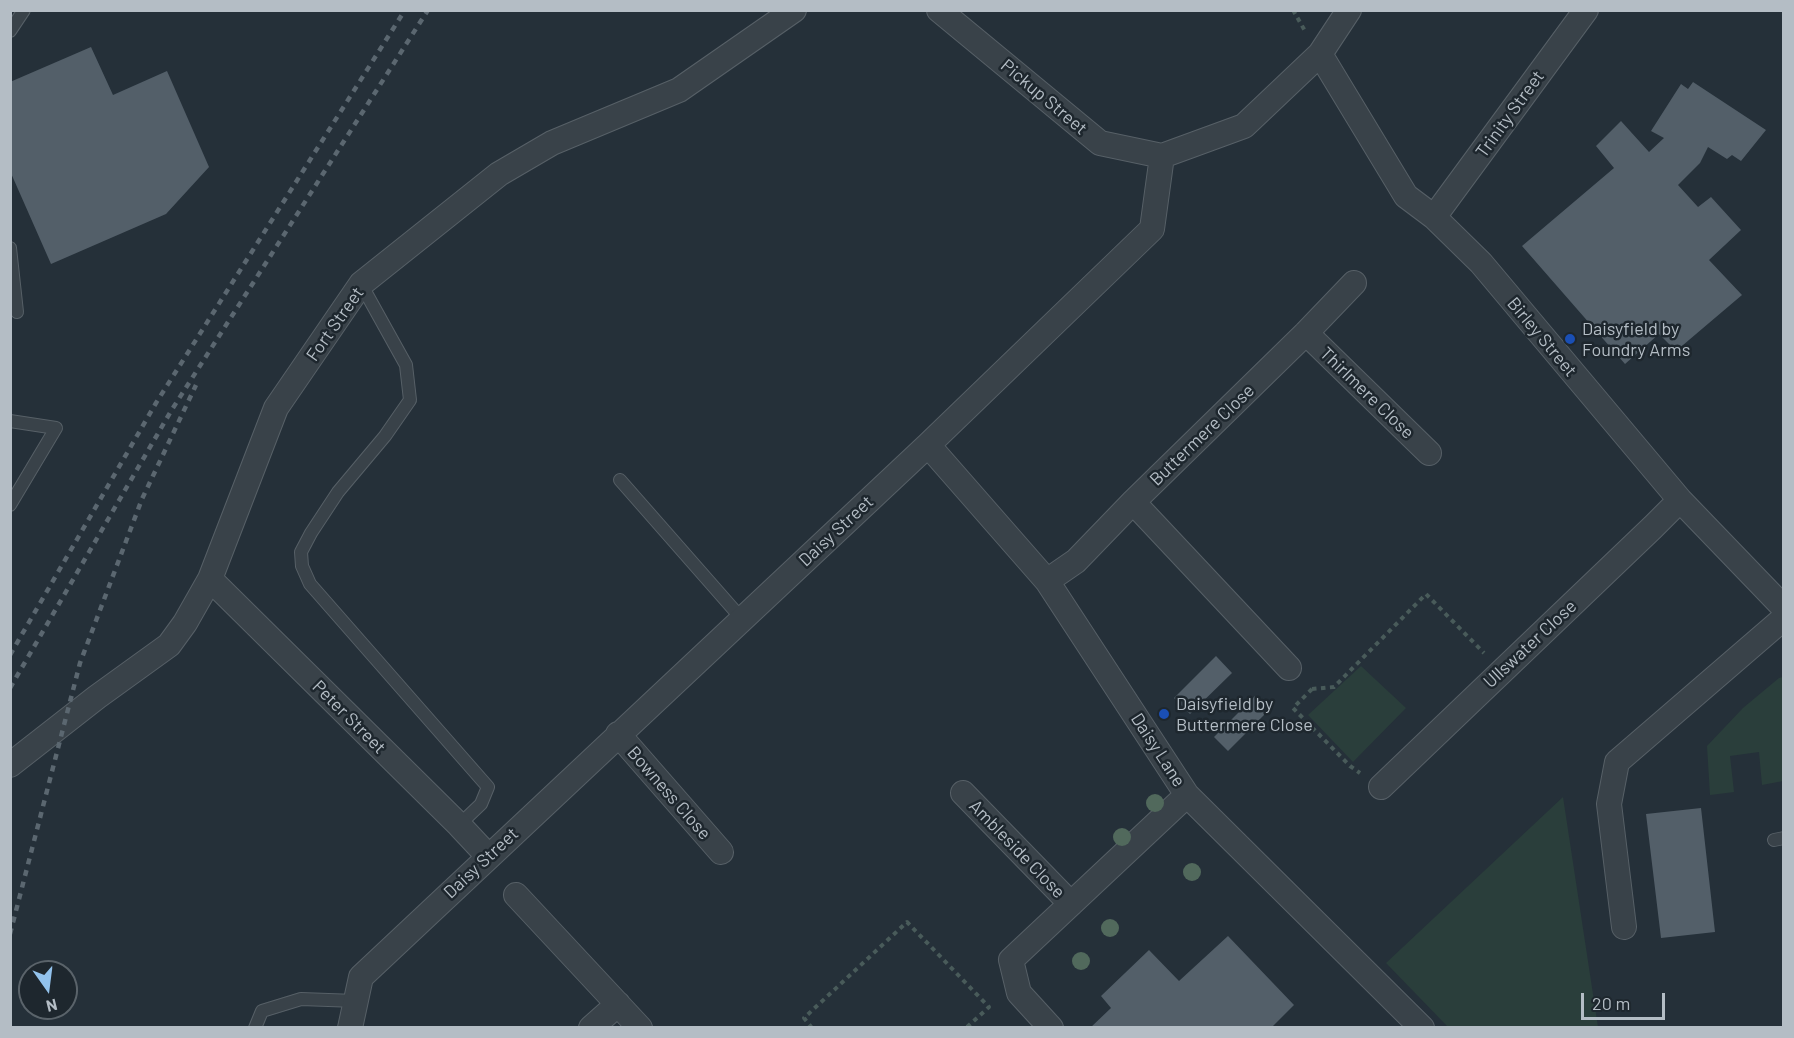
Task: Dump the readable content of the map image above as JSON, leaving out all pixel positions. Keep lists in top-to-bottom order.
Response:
{
  "streets": {
    "street": [
      "Pickup Street",
      "Trinity Street",
      "Fort Street",
      "Birley Street",
      "Thirlmere Close",
      "Buttermere Close",
      "Daisy Street",
      "Ullswater Close",
      "Peter Street",
      "Daisy Lane",
      "Bowness Close",
      "Ambleside Close"
    ]
  },
  "crossings": [
    ["Pickup Street", "Daisy Street"],
    ["Trinity Street", "Birley Street"],
    ["Fort Street", "Peter Street"],
    ["Birley Street", "Ullswater Close"],
    ["Thirlmere Close", "Buttermere Close"],
    ["Buttermere Close", "Daisy Lane"],
    ["Daisy Street", "Peter Street"],
    ["Daisy Street", "Daisy Lane"],
    ["Daisy Street", "Bowness Close"],
    ["Daisy Lane", "Ambleside Close"]
  ],
  "places": ["Daisyfield by Foundry Arms", "Daisyfield by Buttermere Close"],
  "scale_bar": "20 m",
  "north": "bottom"
}
